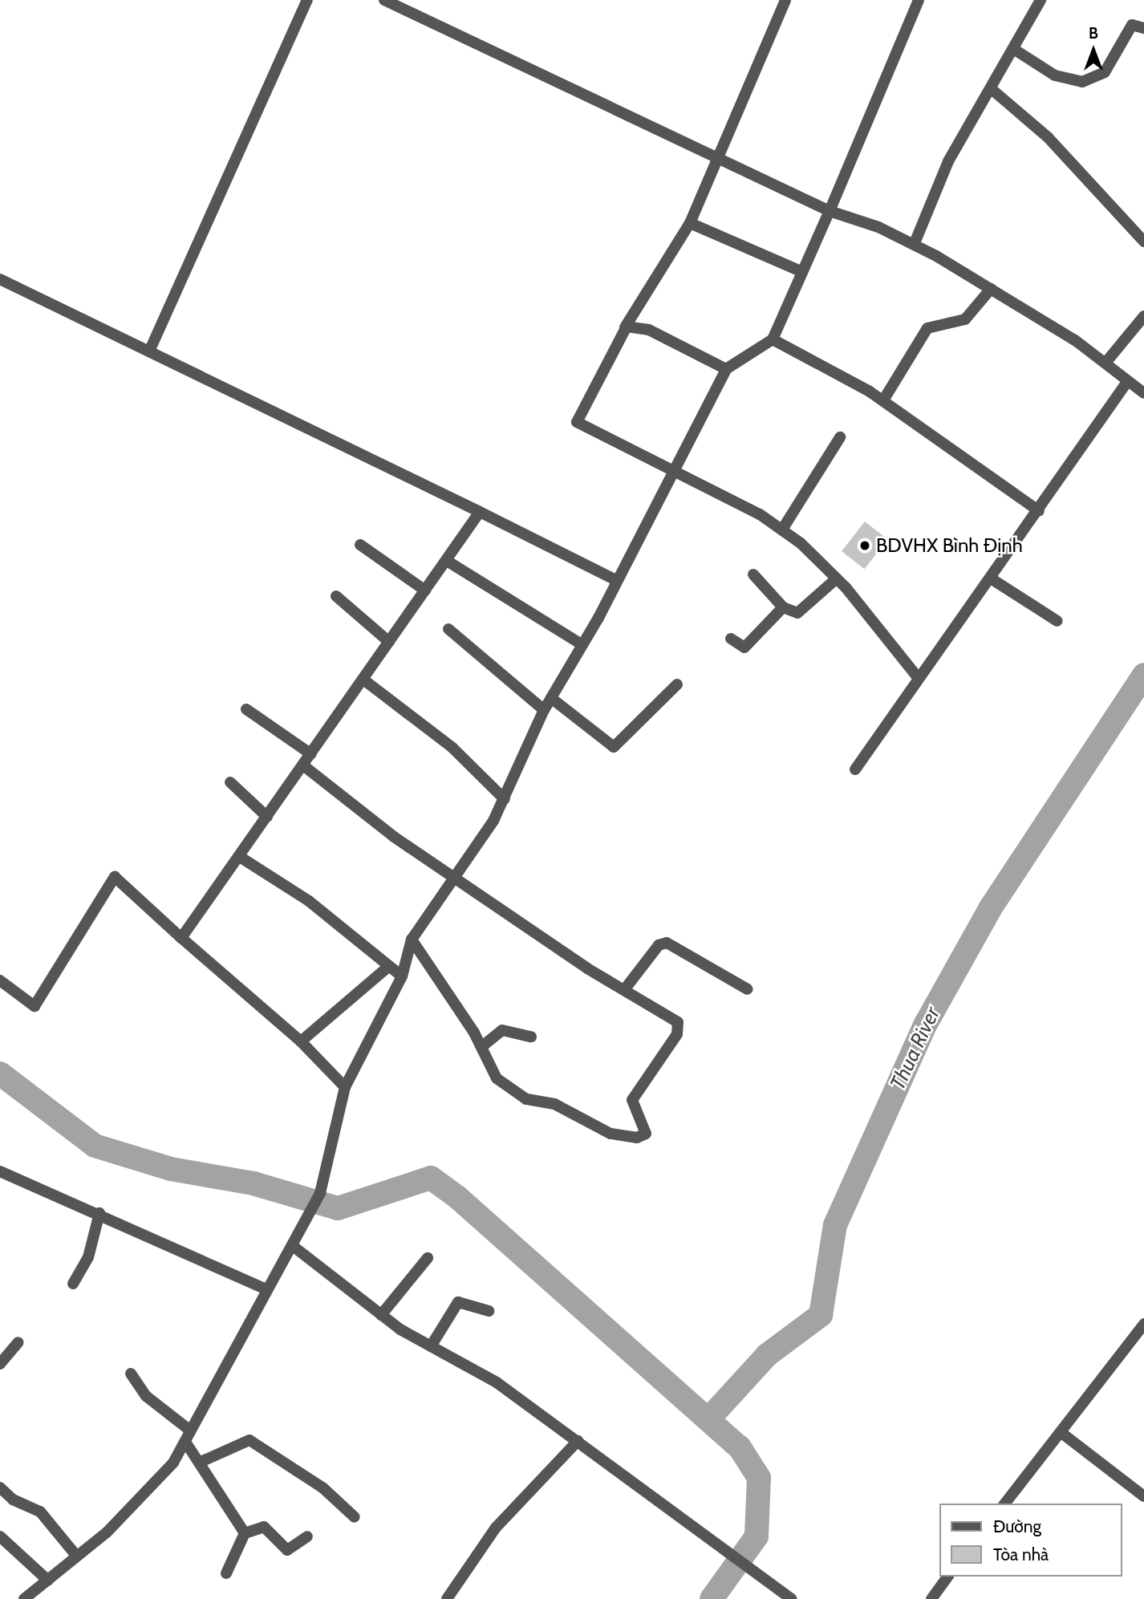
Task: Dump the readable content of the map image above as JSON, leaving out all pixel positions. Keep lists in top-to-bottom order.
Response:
{
  "water": ["Thua River"],
  "places": ["BDVHX Bình Định"],
  "legend": ["Đường", "Tòa nhà"],
  "north": "top"
}
